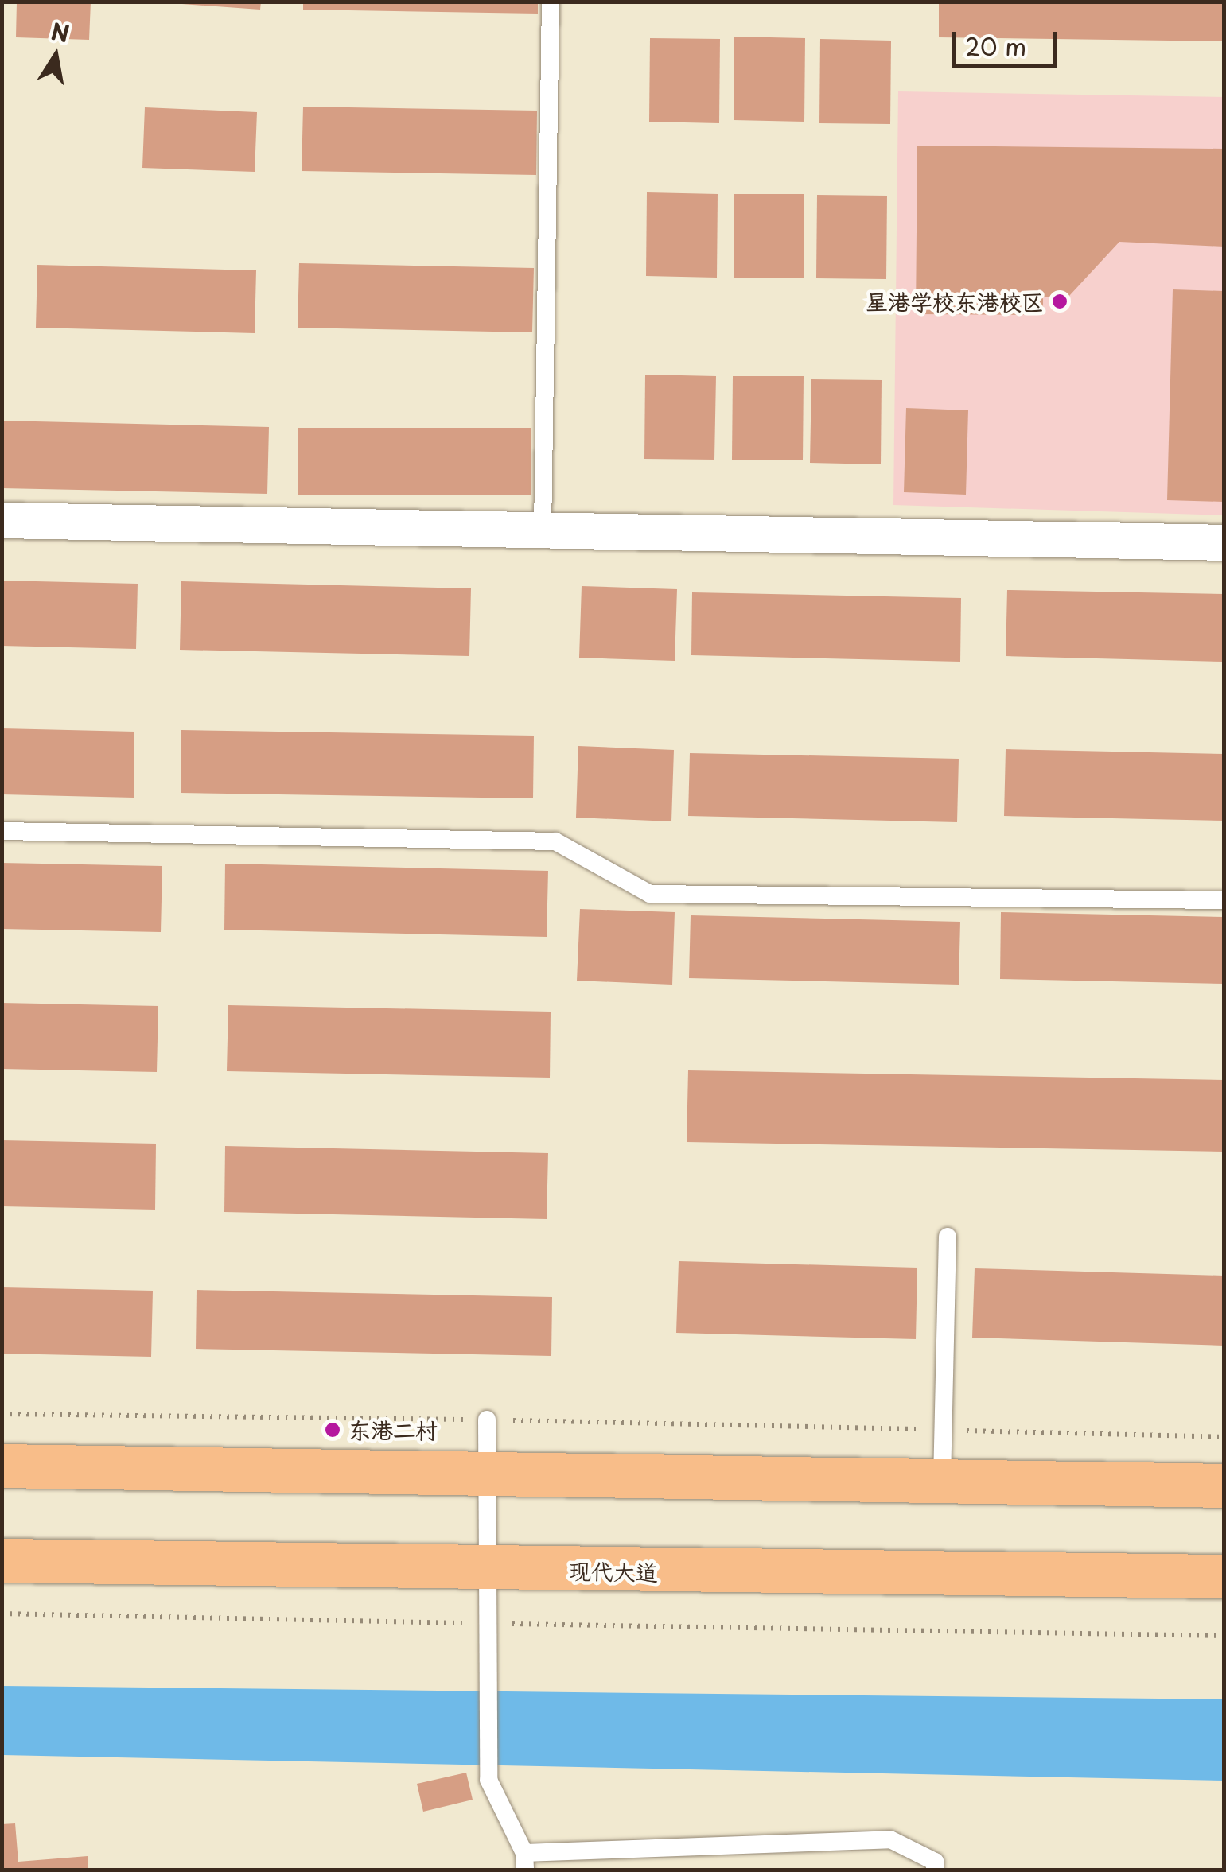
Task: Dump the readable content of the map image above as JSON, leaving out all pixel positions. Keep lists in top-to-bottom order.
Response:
{
  "streets": {
    "main road": ["现代大道"]
  },
  "places": ["星港学校东港校区", "东港二村"],
  "scale_bar": "20 m",
  "north": "top"
}
